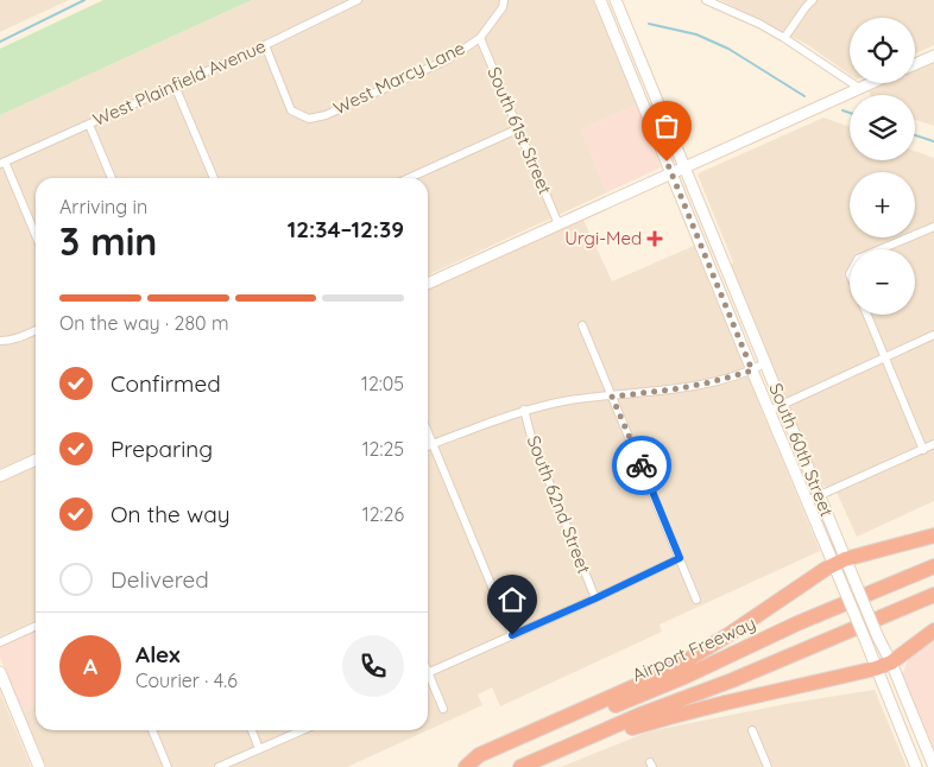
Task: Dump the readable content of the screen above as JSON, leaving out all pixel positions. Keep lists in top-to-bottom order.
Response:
{
  "streets": {
    "highway": ["Airport Freeway"],
    "main road": ["South 60th Street"],
    "street": [
      "West Marcy Lane",
      "West Plainfield Avenue",
      "South 61st Street",
      "South 62nd Street"
    ]
  },
  "crossings": [
    ["West Marcy Lane", "West Plainfield Avenue"],
    ["West Marcy Lane", "South 61st Street"]
  ],
  "places": {
    "health": ["Urgi-Med"]
  },
  "page": {
    "map_buttons": ["+", "−"],
    "heading": ["3 min", "Arriving in", "12:34–12:39"],
    "panel": ["Alex", "Courier · 4.6"],
    "bar": "On the way · 280 m",
    "list": [
      ["Confirmed", "12:05"],
      ["Preparing", "12:25"],
      ["On the way", "12:26"],
      "Delivered"
    ],
    "round": "A"
  }
}
